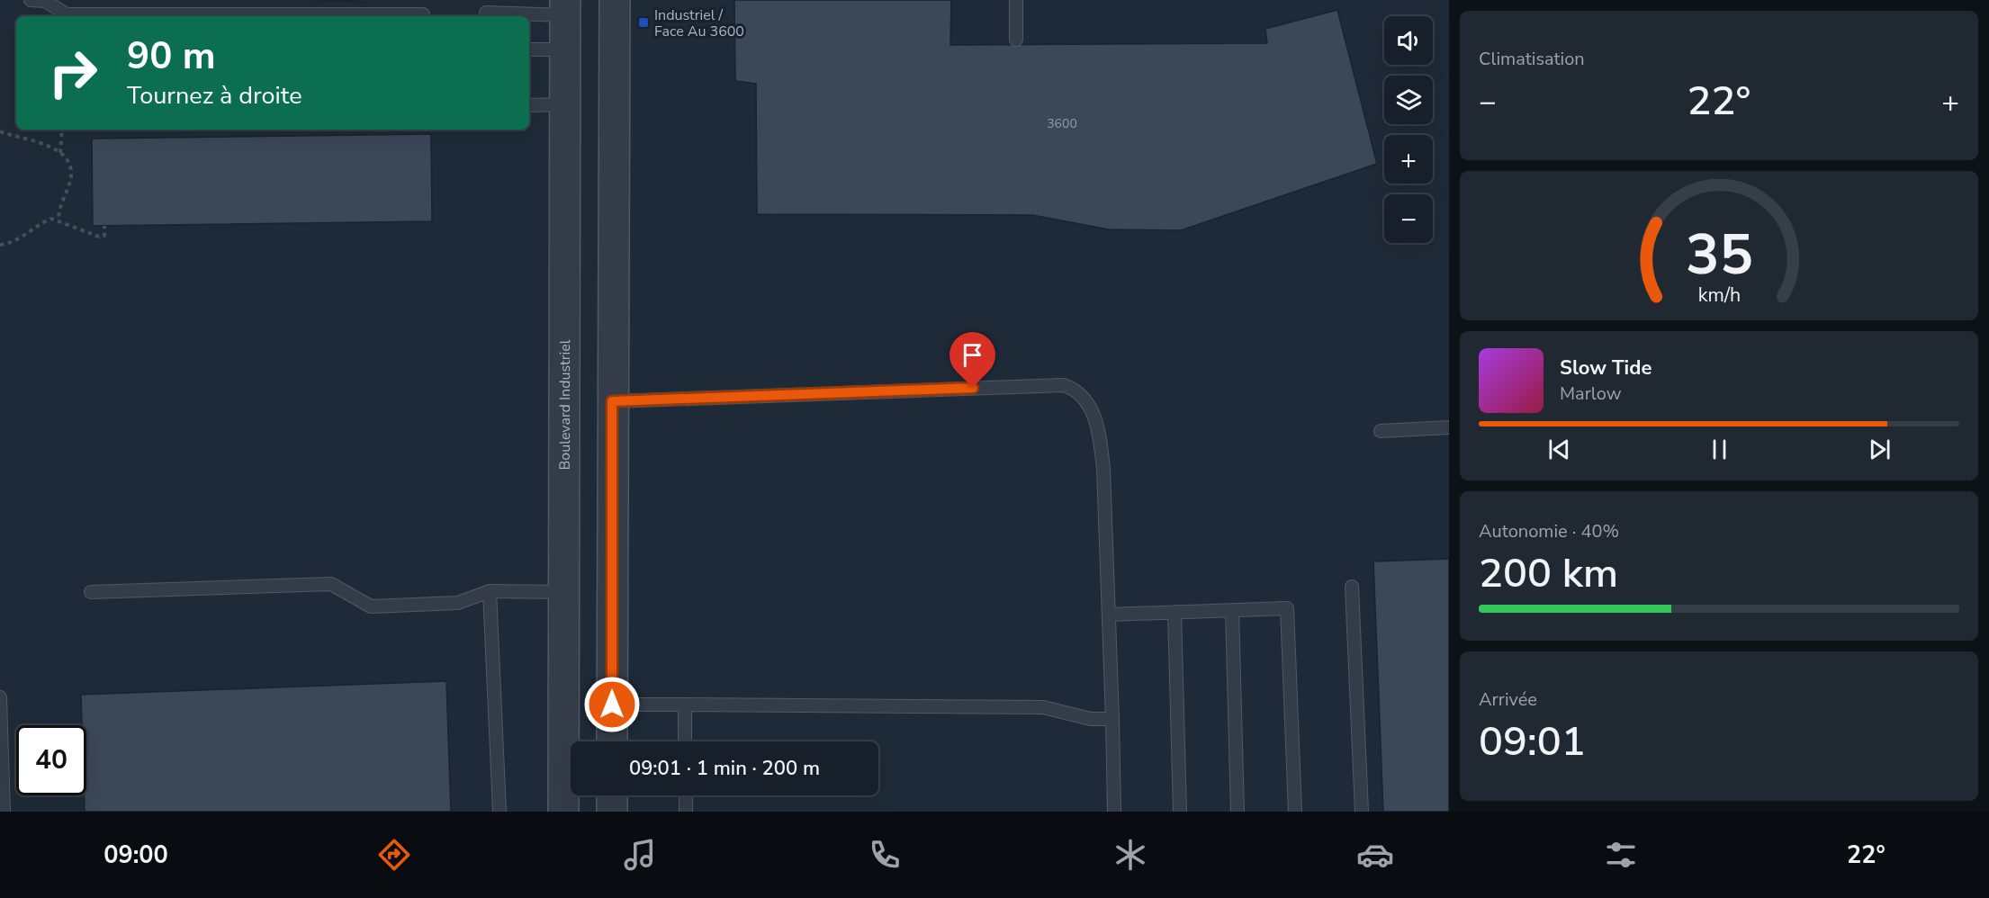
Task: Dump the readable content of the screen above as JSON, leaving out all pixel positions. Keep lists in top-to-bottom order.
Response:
{
  "streets": {
    "street": ["Boulevard Industriel"]
  },
  "places": {
    "transit": ["Industriel / Face Au 3600"]
  },
  "house_numbers": ["3600"],
  "page": {
    "tile": [
      "Climatisation",
      ["Autonomie · 40%", "200 km"],
      ["Arrivée", "09:01"]
    ],
    "map_buttons": ["+", "−"],
    "turn": ["90 m", "Tournez à droite"],
    "heat": ["−", "22°", "+"],
    "song": ["Slow Tide", "Marlow"],
    "limit": "40",
    "trip": "09:01 · 1 min · 200 m",
    "tabs": ["09:00", "22°"],
    "gauge": ["35", "km/h"]
  }
}
